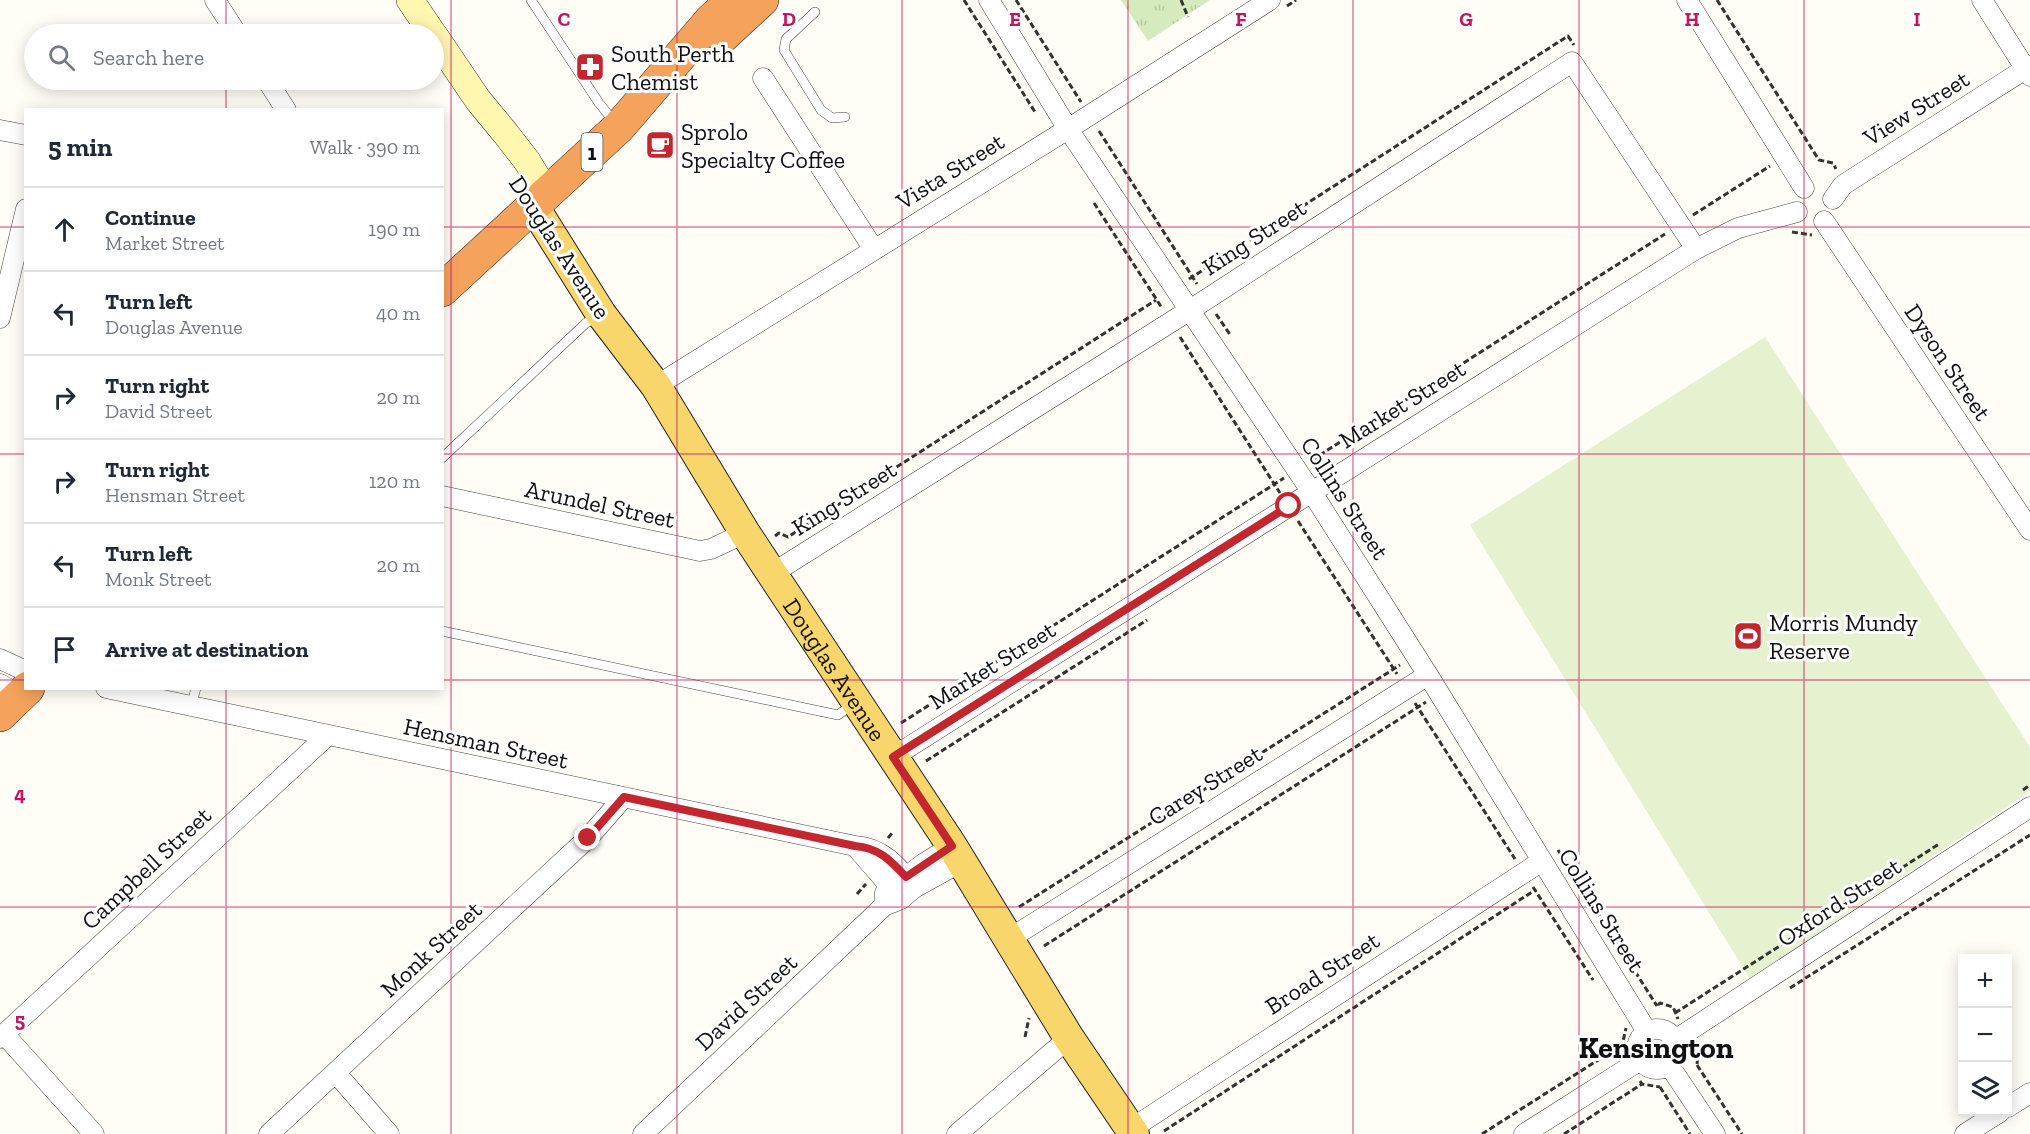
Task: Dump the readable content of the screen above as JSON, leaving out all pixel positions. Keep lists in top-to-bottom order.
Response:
{
  "streets": {
    "highway": ["1"],
    "main road": ["Douglas Avenue"],
    "street": [
      "View Street",
      "Vista Street",
      "King Street",
      "Dyson Street",
      "Market Street",
      "Collins Street",
      "Arundel Street",
      "Hensman Street",
      "Carey Street",
      "Campbell Street",
      "Oxford Street",
      "Monk Street",
      "Broad Street",
      "David Street"
    ]
  },
  "crossings": [
    ["View Street", "Dyson Street"],
    ["View Street", "Market Street"],
    ["1", "Douglas Avenue"],
    ["Vista Street", "Douglas Avenue"],
    ["Vista Street", "Collins Street"],
    ["King Street", "Douglas Avenue"],
    ["King Street", "Market Street"],
    ["King Street", "Collins Street"],
    ["Douglas Avenue", "Market Street"],
    ["Douglas Avenue", "Arundel Street"],
    ["Douglas Avenue", "Carey Street"],
    ["Douglas Avenue", "Broad Street"],
    ["Douglas Avenue", "David Street"],
    ["Dyson Street", "Market Street"],
    ["Market Street", "Collins Street"],
    ["Collins Street", "Carey Street"],
    ["Collins Street", "Oxford Street"],
    ["Collins Street", "Broad Street"],
    ["Hensman Street", "Campbell Street"],
    ["Hensman Street", "Monk Street"],
    ["Hensman Street", "David Street"]
  ],
  "districts": ["Kensington"],
  "places": {
    "pharmacy": ["South Perth Chemist"],
    "cafe": ["Sprolo Specialty Coffee"],
    "sports": ["Morris Mundy Reserve"]
  },
  "page": {
    "search": "Search here",
    "heading": ["5 min", "Walk · 390 m"],
    "list": [
      ["Continue", "Market Street", "190 m"],
      ["Turn left", "Douglas Avenue", "40 m"],
      ["Turn right", "David Street", "20 m"],
      ["Turn right", "Hensman Street", "120 m"],
      ["Turn left", "Monk Street", "20 m"],
      "Arrive at destination"
    ],
    "map_buttons": ["+", "−"]
  },
  "grid": {
    "columns": [
      "C",
      "D",
      "E",
      "F",
      "G",
      "H",
      "I"
    ],
    "rows": ["4", "5"]
  }
}
